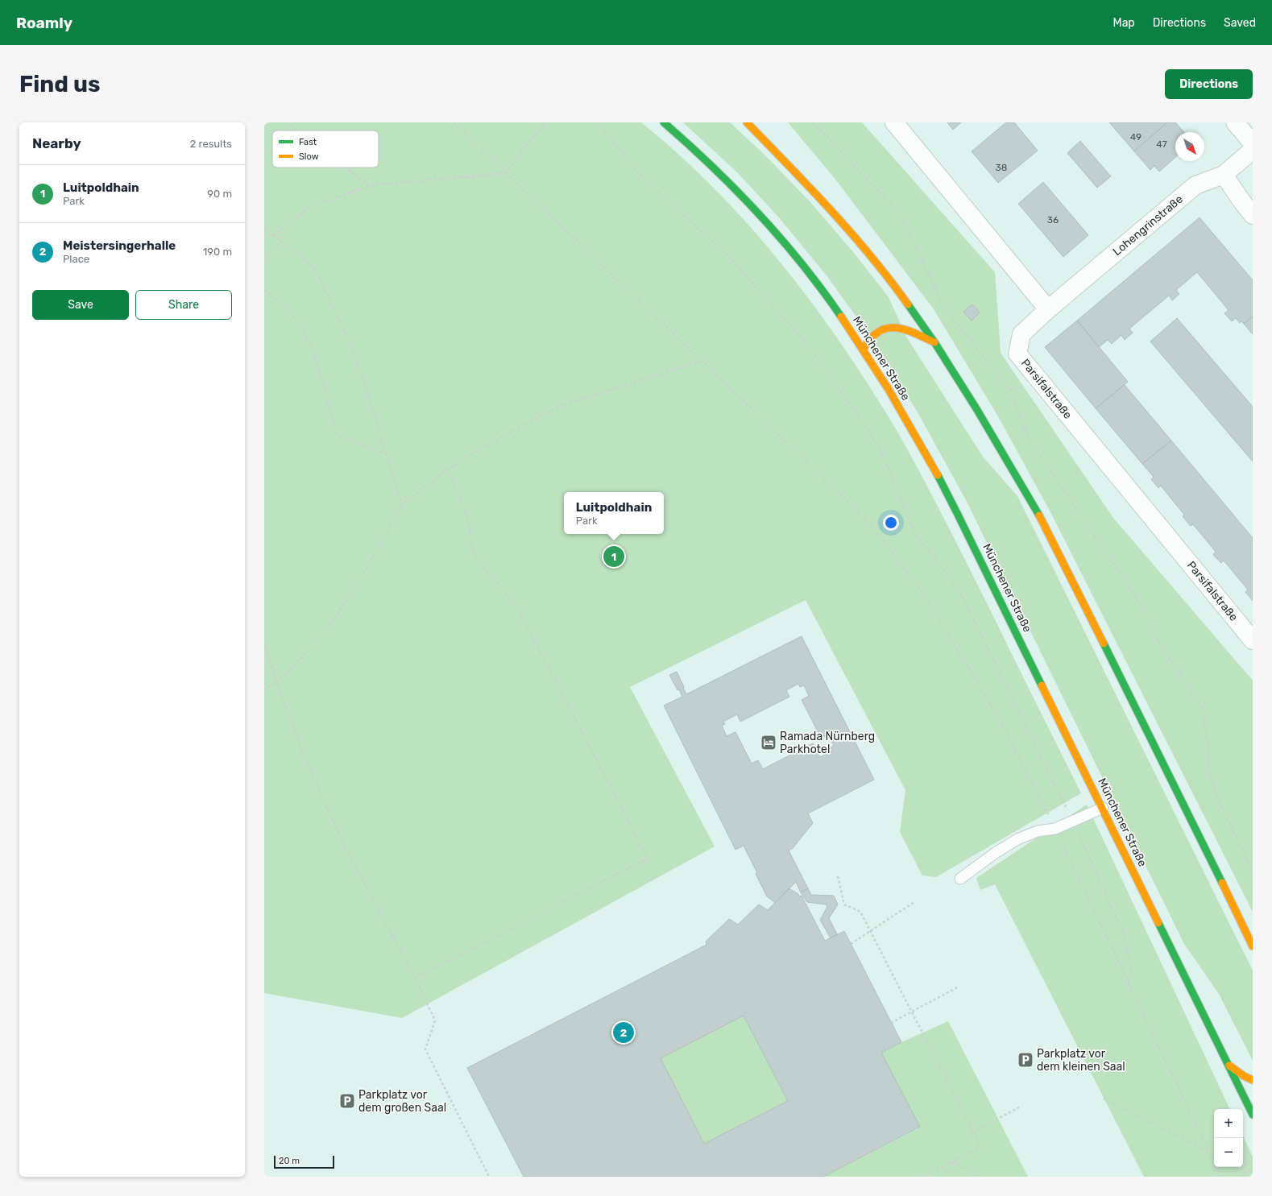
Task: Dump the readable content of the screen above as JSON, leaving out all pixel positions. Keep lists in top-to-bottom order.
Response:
{
  "streets": {
    "main road": ["Münchener Straße"],
    "street": ["Lohengrinstraße", "Parsifalstraße"]
  },
  "crossings": [
    ["Lohengrinstraße", "Parsifalstraße"]
  ],
  "places": {
    "hotel": ["Ramada Nürnberg Parkhotel"],
    "parking": ["Parkplatz vor dem kleinen Saal", "Parkplatz vor dem großen Saal"]
  },
  "house_numbers": [
    "49",
    "47",
    "38",
    "36"
  ],
  "legend": ["Fast", "Slow"],
  "scale_bar": "20 m",
  "north": "bottom right",
  "page": {
    "header": "Roamly",
    "nav": ["Map", "Directions", "Saved"],
    "buttons": [
      "Directions",
      ["Save", "Share"]
    ],
    "title": "Find us",
    "heading": ["Nearby", "2 results"],
    "list": [
      {
        "mark": "1",
        "name": "Luitpoldhain",
        "note": "Park",
        "value": "90 m"
      },
      {
        "mark": "2",
        "name": "Meistersingerhalle",
        "note": "Place",
        "value": "190 m"
      }
    ],
    "popup": ["Luitpoldhain", "Park"],
    "pins": ["1", "2"],
    "map_buttons": ["+", "−"],
    "scale": "20 m"
  }
}
